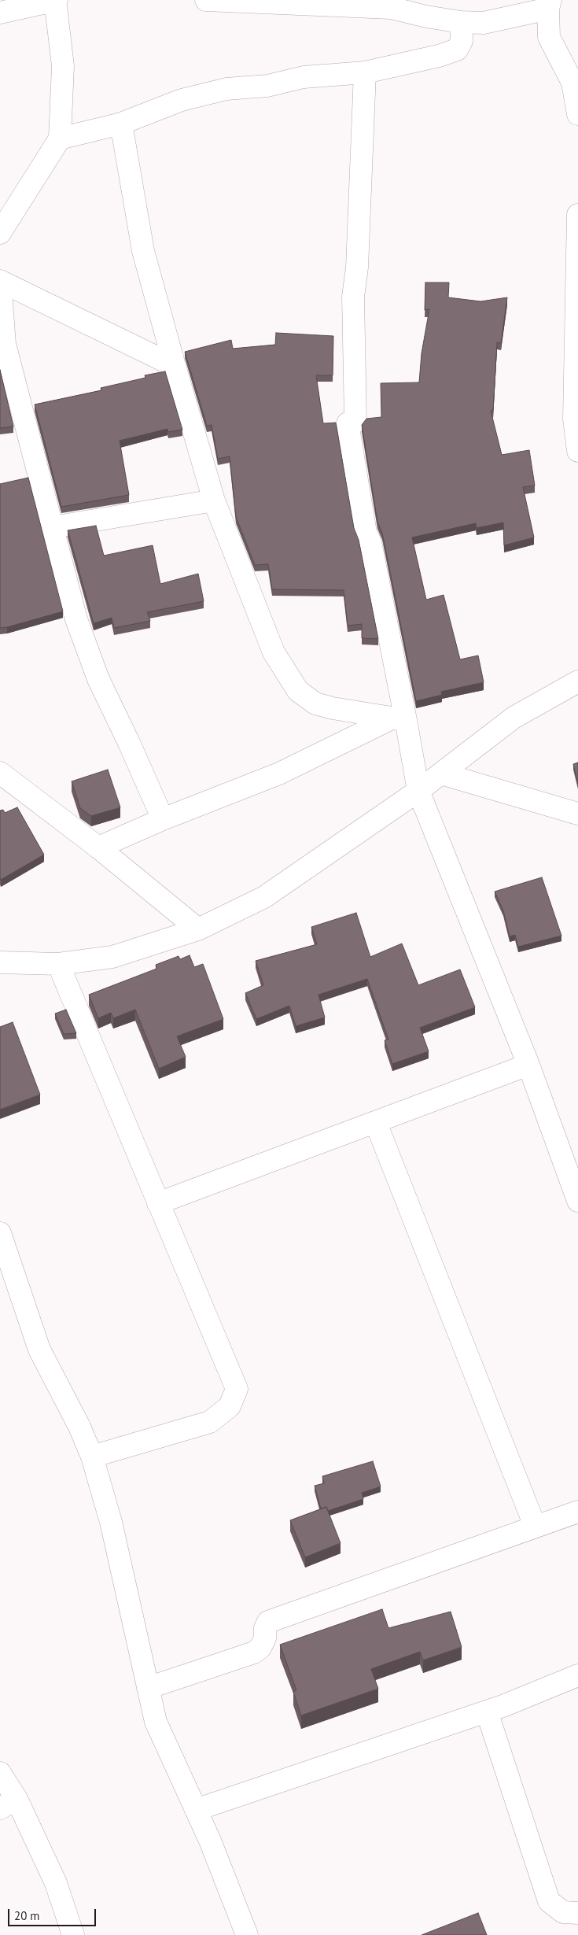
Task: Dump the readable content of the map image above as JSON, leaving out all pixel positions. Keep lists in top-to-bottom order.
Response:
{
  "scale_bar": "20 m"
}
